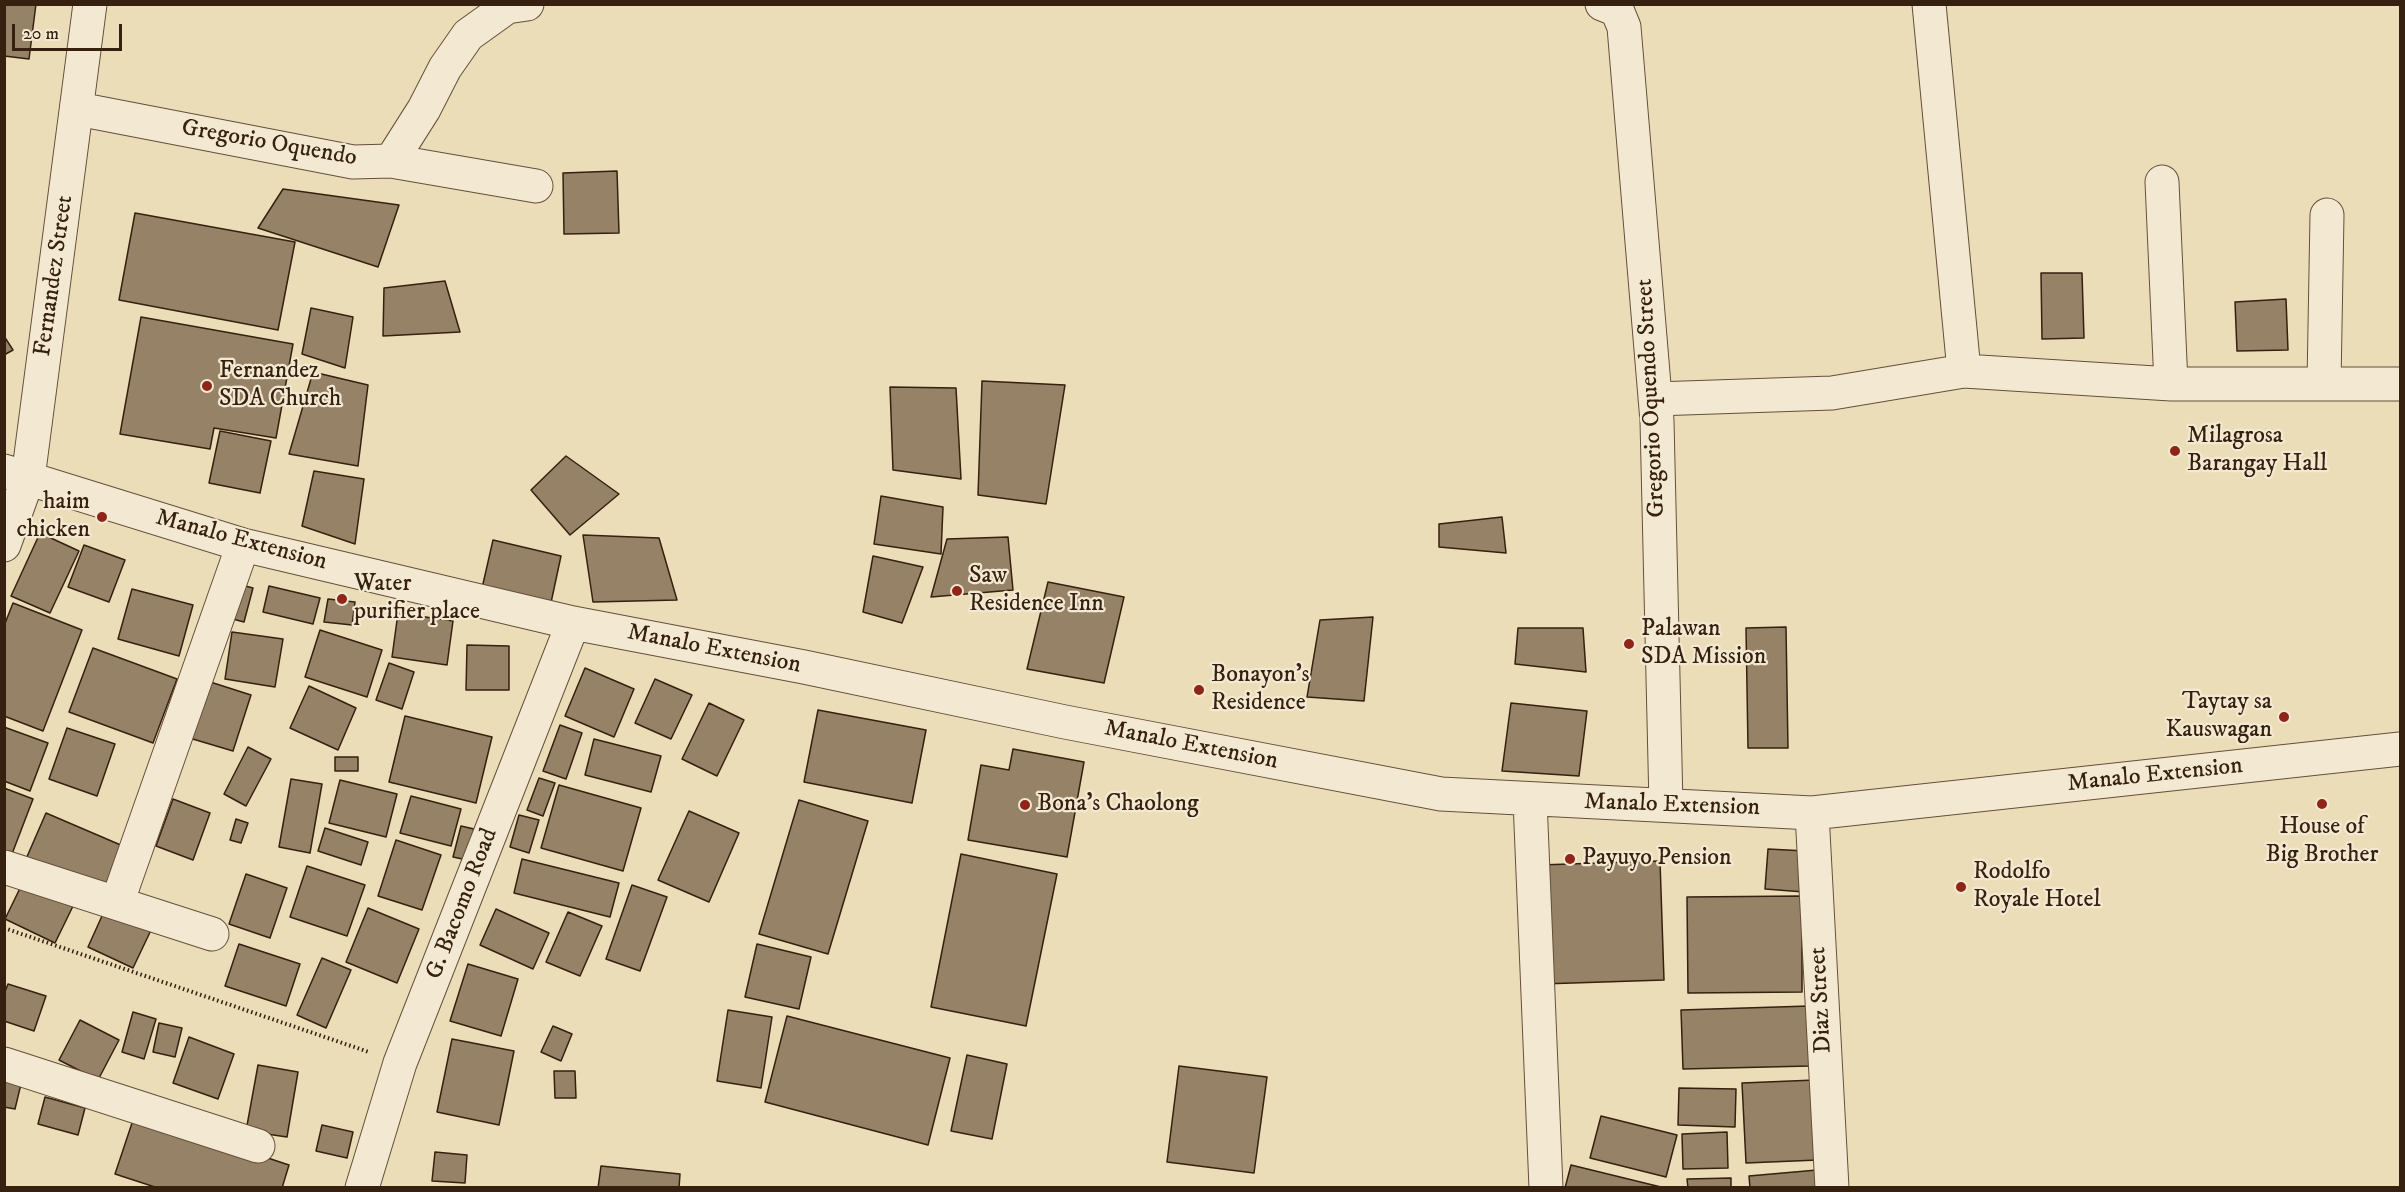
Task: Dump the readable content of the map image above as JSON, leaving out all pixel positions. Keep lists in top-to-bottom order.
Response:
{
  "streets": {
    "street": [
      "Gregorio Oquendo",
      "Fernandez Street",
      "Gregorio Oquendo Street",
      "Manalo Extension",
      "G. Bacomo Road",
      "Diaz Street"
    ]
  },
  "crossings": [
    ["Gregorio Oquendo", "Fernandez Street"],
    ["Fernandez Street", "Manalo Extension"],
    ["Gregorio Oquendo Street", "Manalo Extension"],
    ["Manalo Extension", "G. Bacomo Road"],
    ["Manalo Extension", "Diaz Street"]
  ],
  "places": [
    "Fernandez SDA Church",
    "Milagrosa Barangay Hall",
    "haim chicken",
    "Saw Residence Inn",
    "Water purifier place",
    "Palawan SDA Mission",
    "Bonayon's Residence",
    "Taytay sa Kauswagan",
    "House of Big Brother",
    "Bona's Chaolong",
    "Payuyo Pension",
    "Rodolfo Royale Hotel"
  ],
  "scale_bar": "20 m"
}
